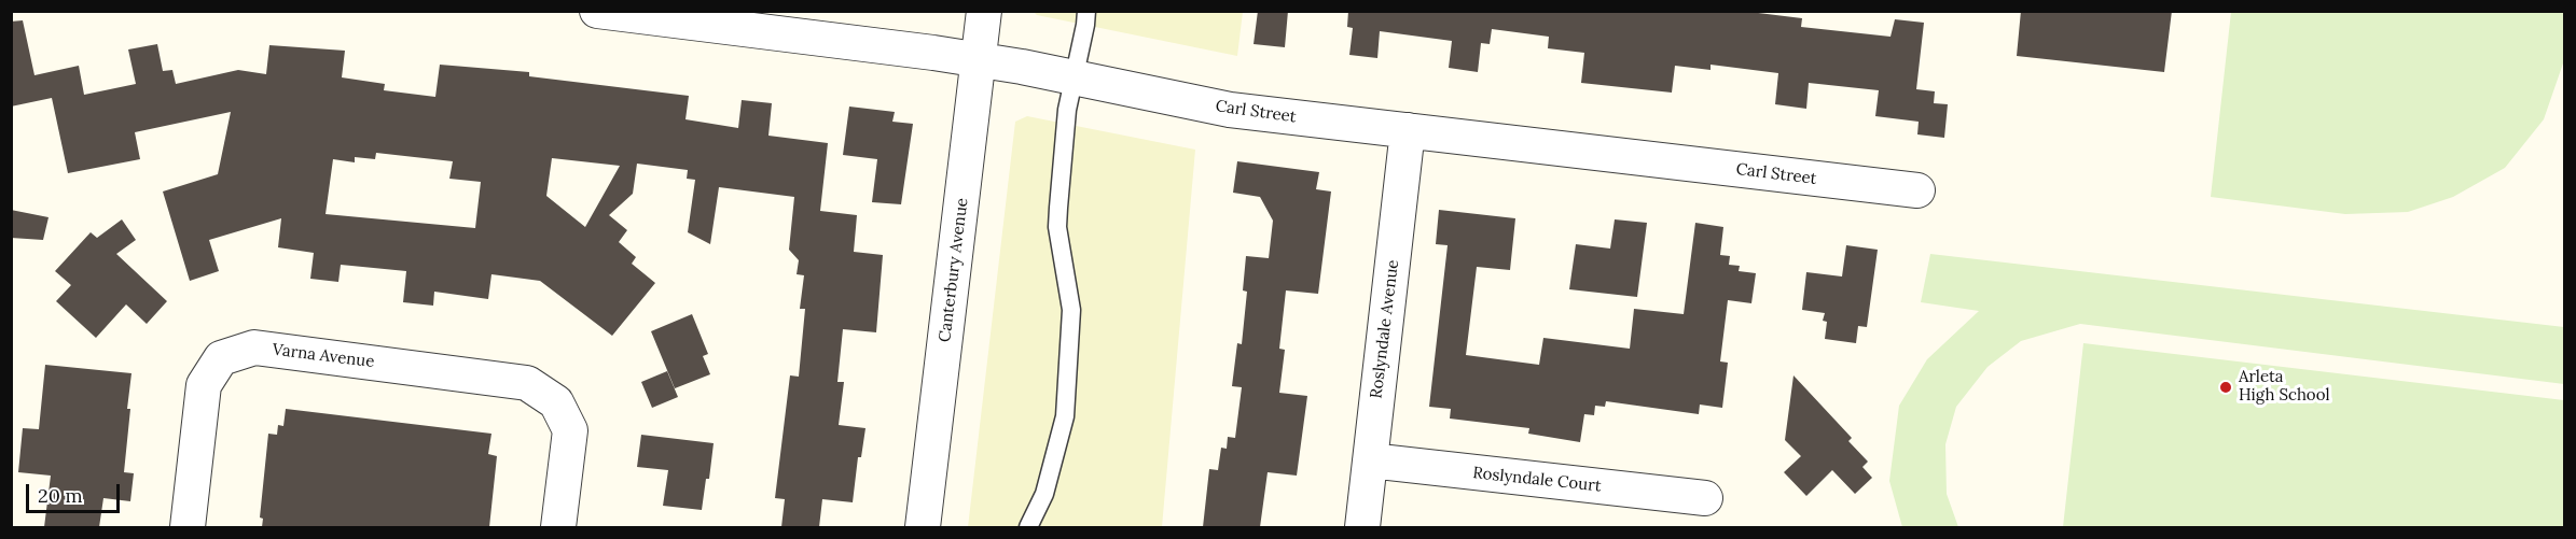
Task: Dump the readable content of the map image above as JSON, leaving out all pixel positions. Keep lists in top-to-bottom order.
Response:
{
  "streets": {
    "street": [
      "Carl Street",
      "Canterbury Avenue",
      "Roslyndale Avenue",
      "Varna Avenue",
      "Roslyndale Court"
    ]
  },
  "crossings": [
    ["Carl Street", "Canterbury Avenue"],
    ["Carl Street", "Roslyndale Avenue"],
    ["Roslyndale Avenue", "Roslyndale Court"]
  ],
  "places": ["Arleta High School"],
  "scale_bar": "20 m"
}
